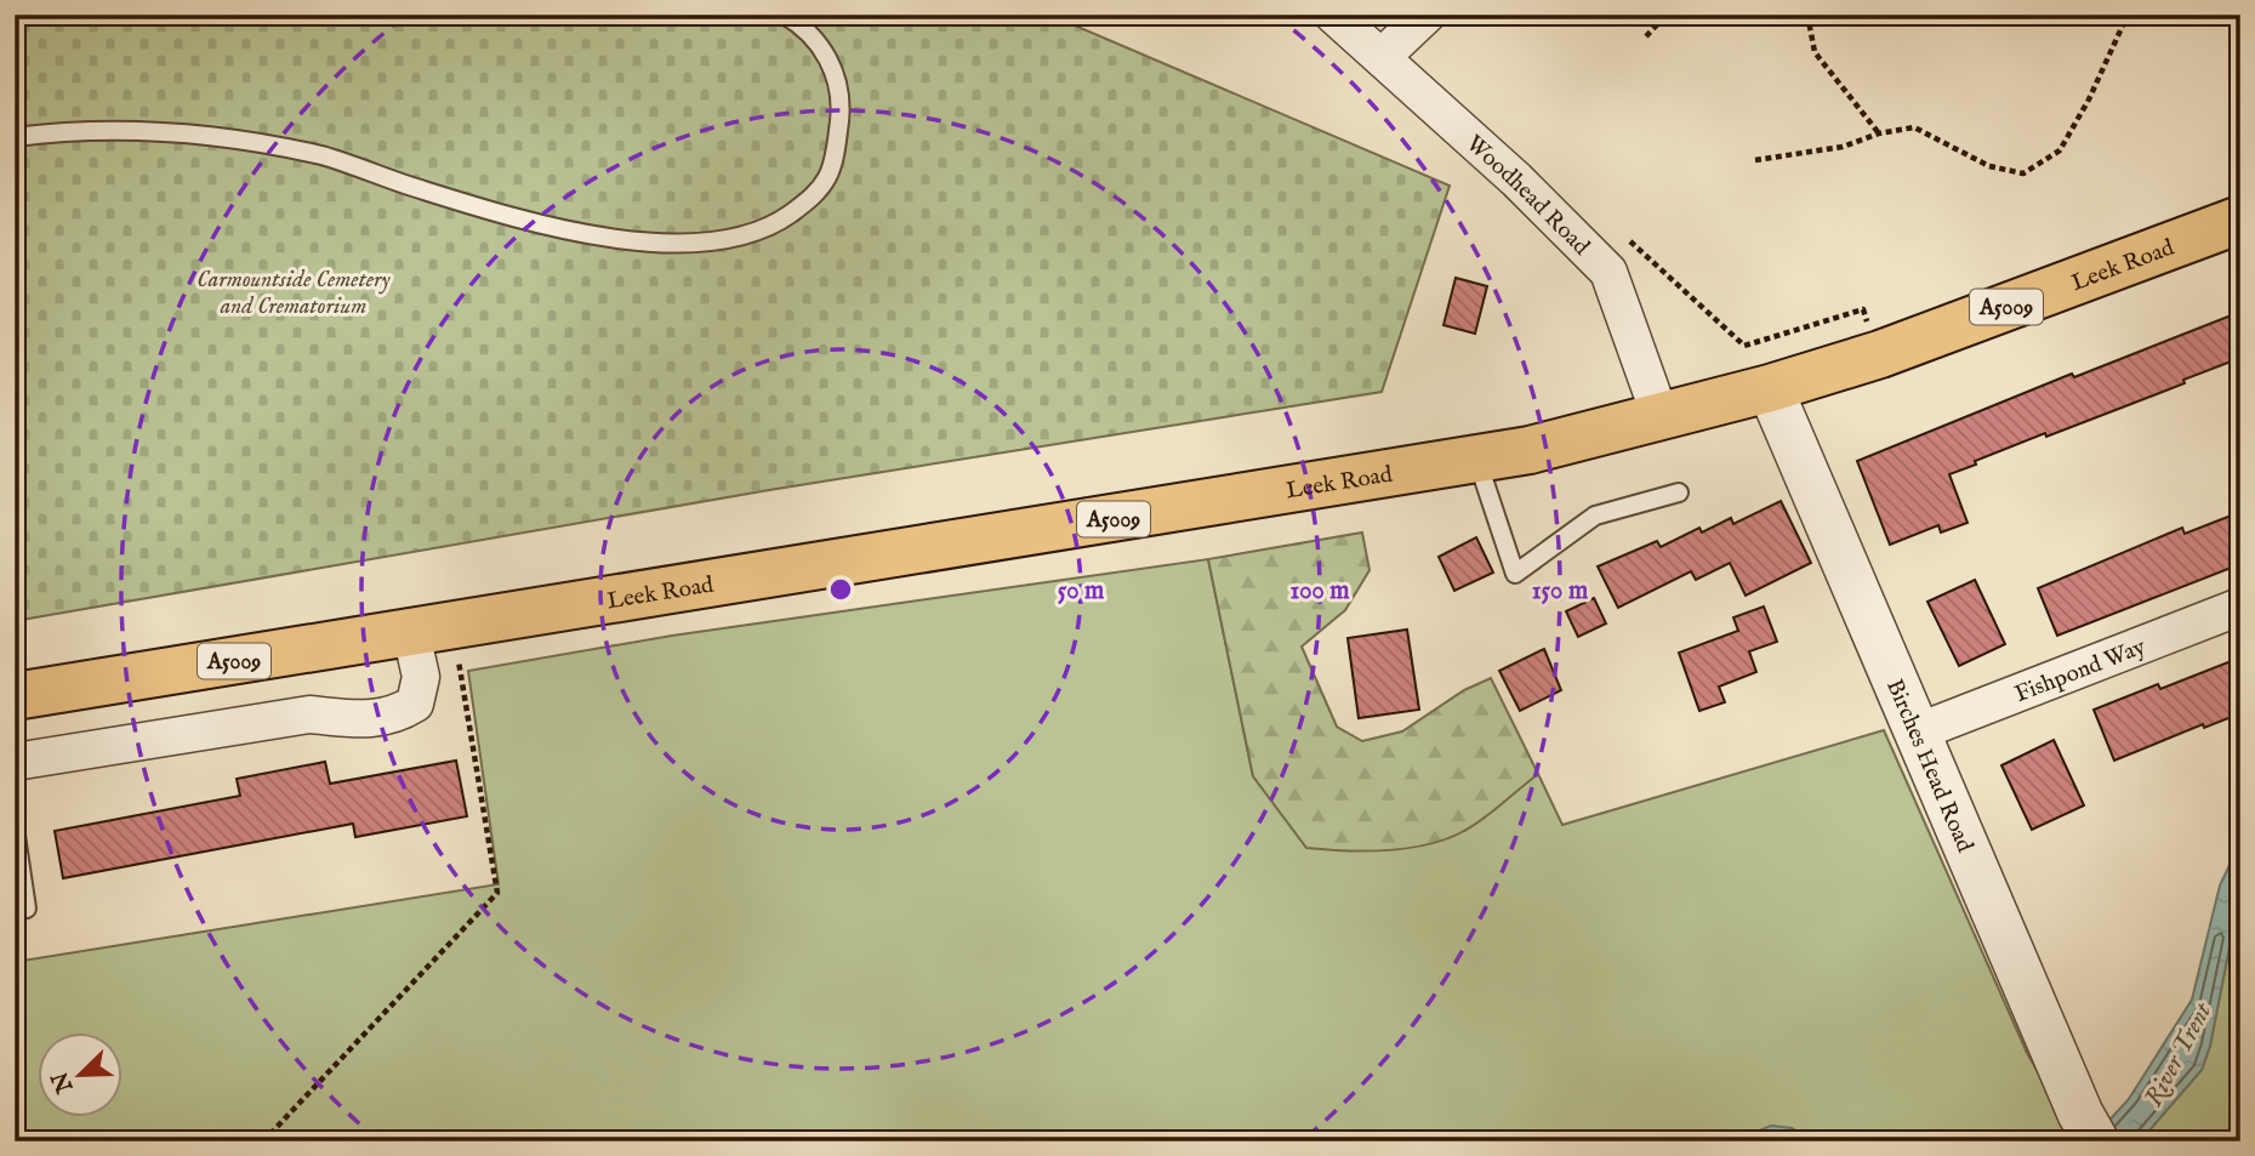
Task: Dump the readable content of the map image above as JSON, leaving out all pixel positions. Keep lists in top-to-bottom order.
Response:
{
  "streets": {
    "main road": ["Leek Road", "A5009"],
    "street": ["Woodhead Road", "Fishpond Way", "Birches Head Road"]
  },
  "crossings": [
    ["Woodhead Road", "Leek Road"],
    ["Leek Road", "Birches Head Road"],
    ["Fishpond Way", "Birches Head Road"]
  ],
  "water": ["River Trent"],
  "parks": ["Carmountside Cemetery and Crematorium"],
  "north": "bottom left",
  "rings": ["50 m", "100 m", "150 m"]
}
